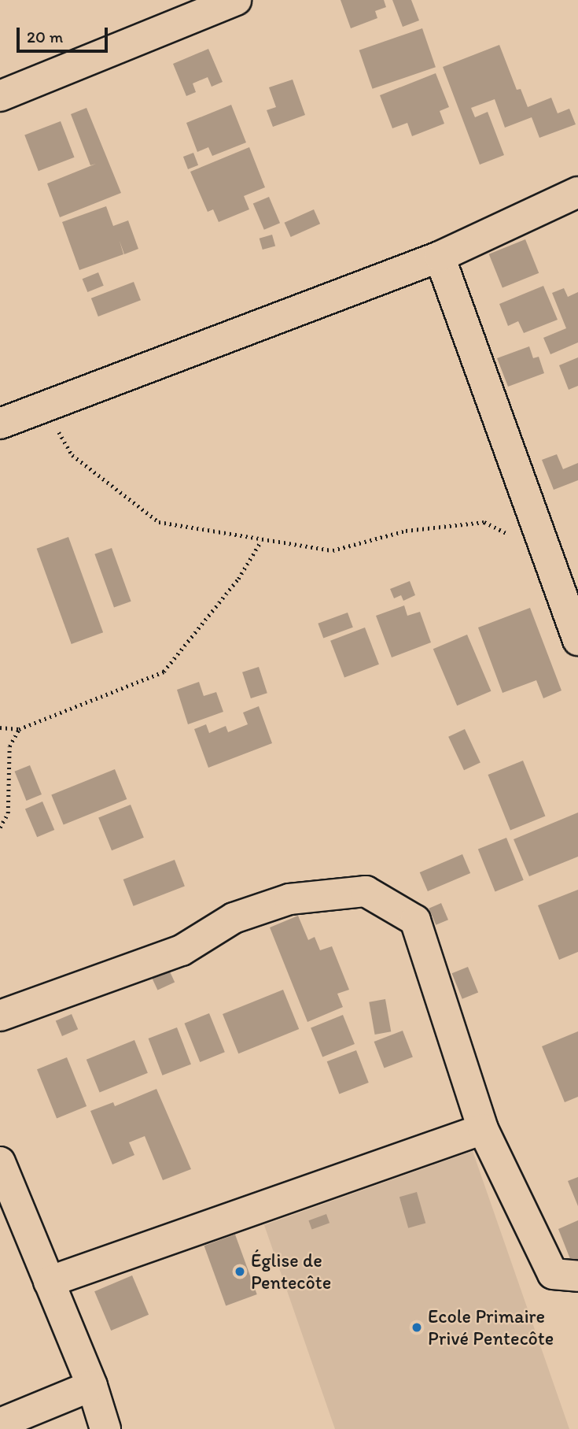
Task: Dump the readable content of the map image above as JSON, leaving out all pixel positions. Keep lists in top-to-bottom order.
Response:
{
  "places": ["Église de Pentecôte", "Ecole Primaire Privé Pentecôte"],
  "scale_bar": "20 m"
}
